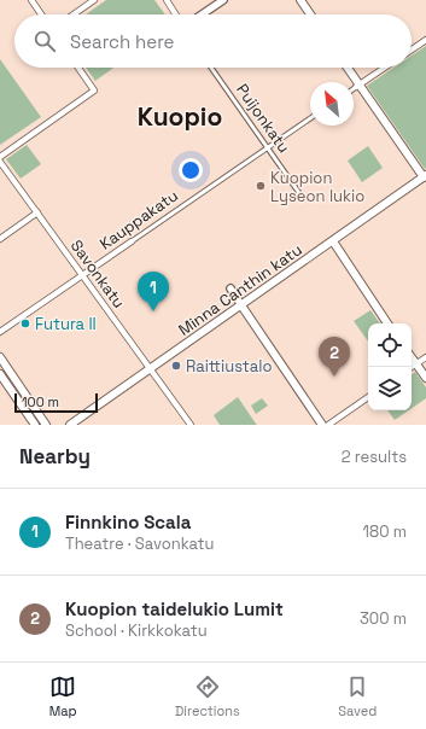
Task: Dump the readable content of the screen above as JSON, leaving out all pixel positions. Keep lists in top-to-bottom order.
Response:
{
  "streets": {
    "main road": ["Minna Canthin katu"],
    "street": ["Puijonkatu", "Kauppakatu", "Savonkatu"]
  },
  "crossings": [
    ["Puijonkatu", "Kauppakatu"],
    ["Kauppakatu", "Savonkatu"],
    ["Savonkatu", "Minna Canthin katu"]
  ],
  "districts": ["Kuopio"],
  "places": ["Kuopion Lyseon lukio", "Futura II", "Raittiustalo"],
  "scale_bar": "100 m",
  "north": "top left",
  "page": {
    "search": "Search here",
    "pins": ["1", "2"],
    "scale": "100 m",
    "heading": ["Nearby", "2 results"],
    "list": [
      {
        "mark": "1",
        "name": "Finnkino Scala",
        "note": "Theatre · Savonkatu",
        "value": "180 m"
      },
      {
        "mark": "2",
        "name": "Kuopion taidelukio Lumit",
        "note": "School · Kirkkokatu",
        "value": "300 m"
      }
    ],
    "nav": ["Map", "Directions", "Saved"]
  }
}
